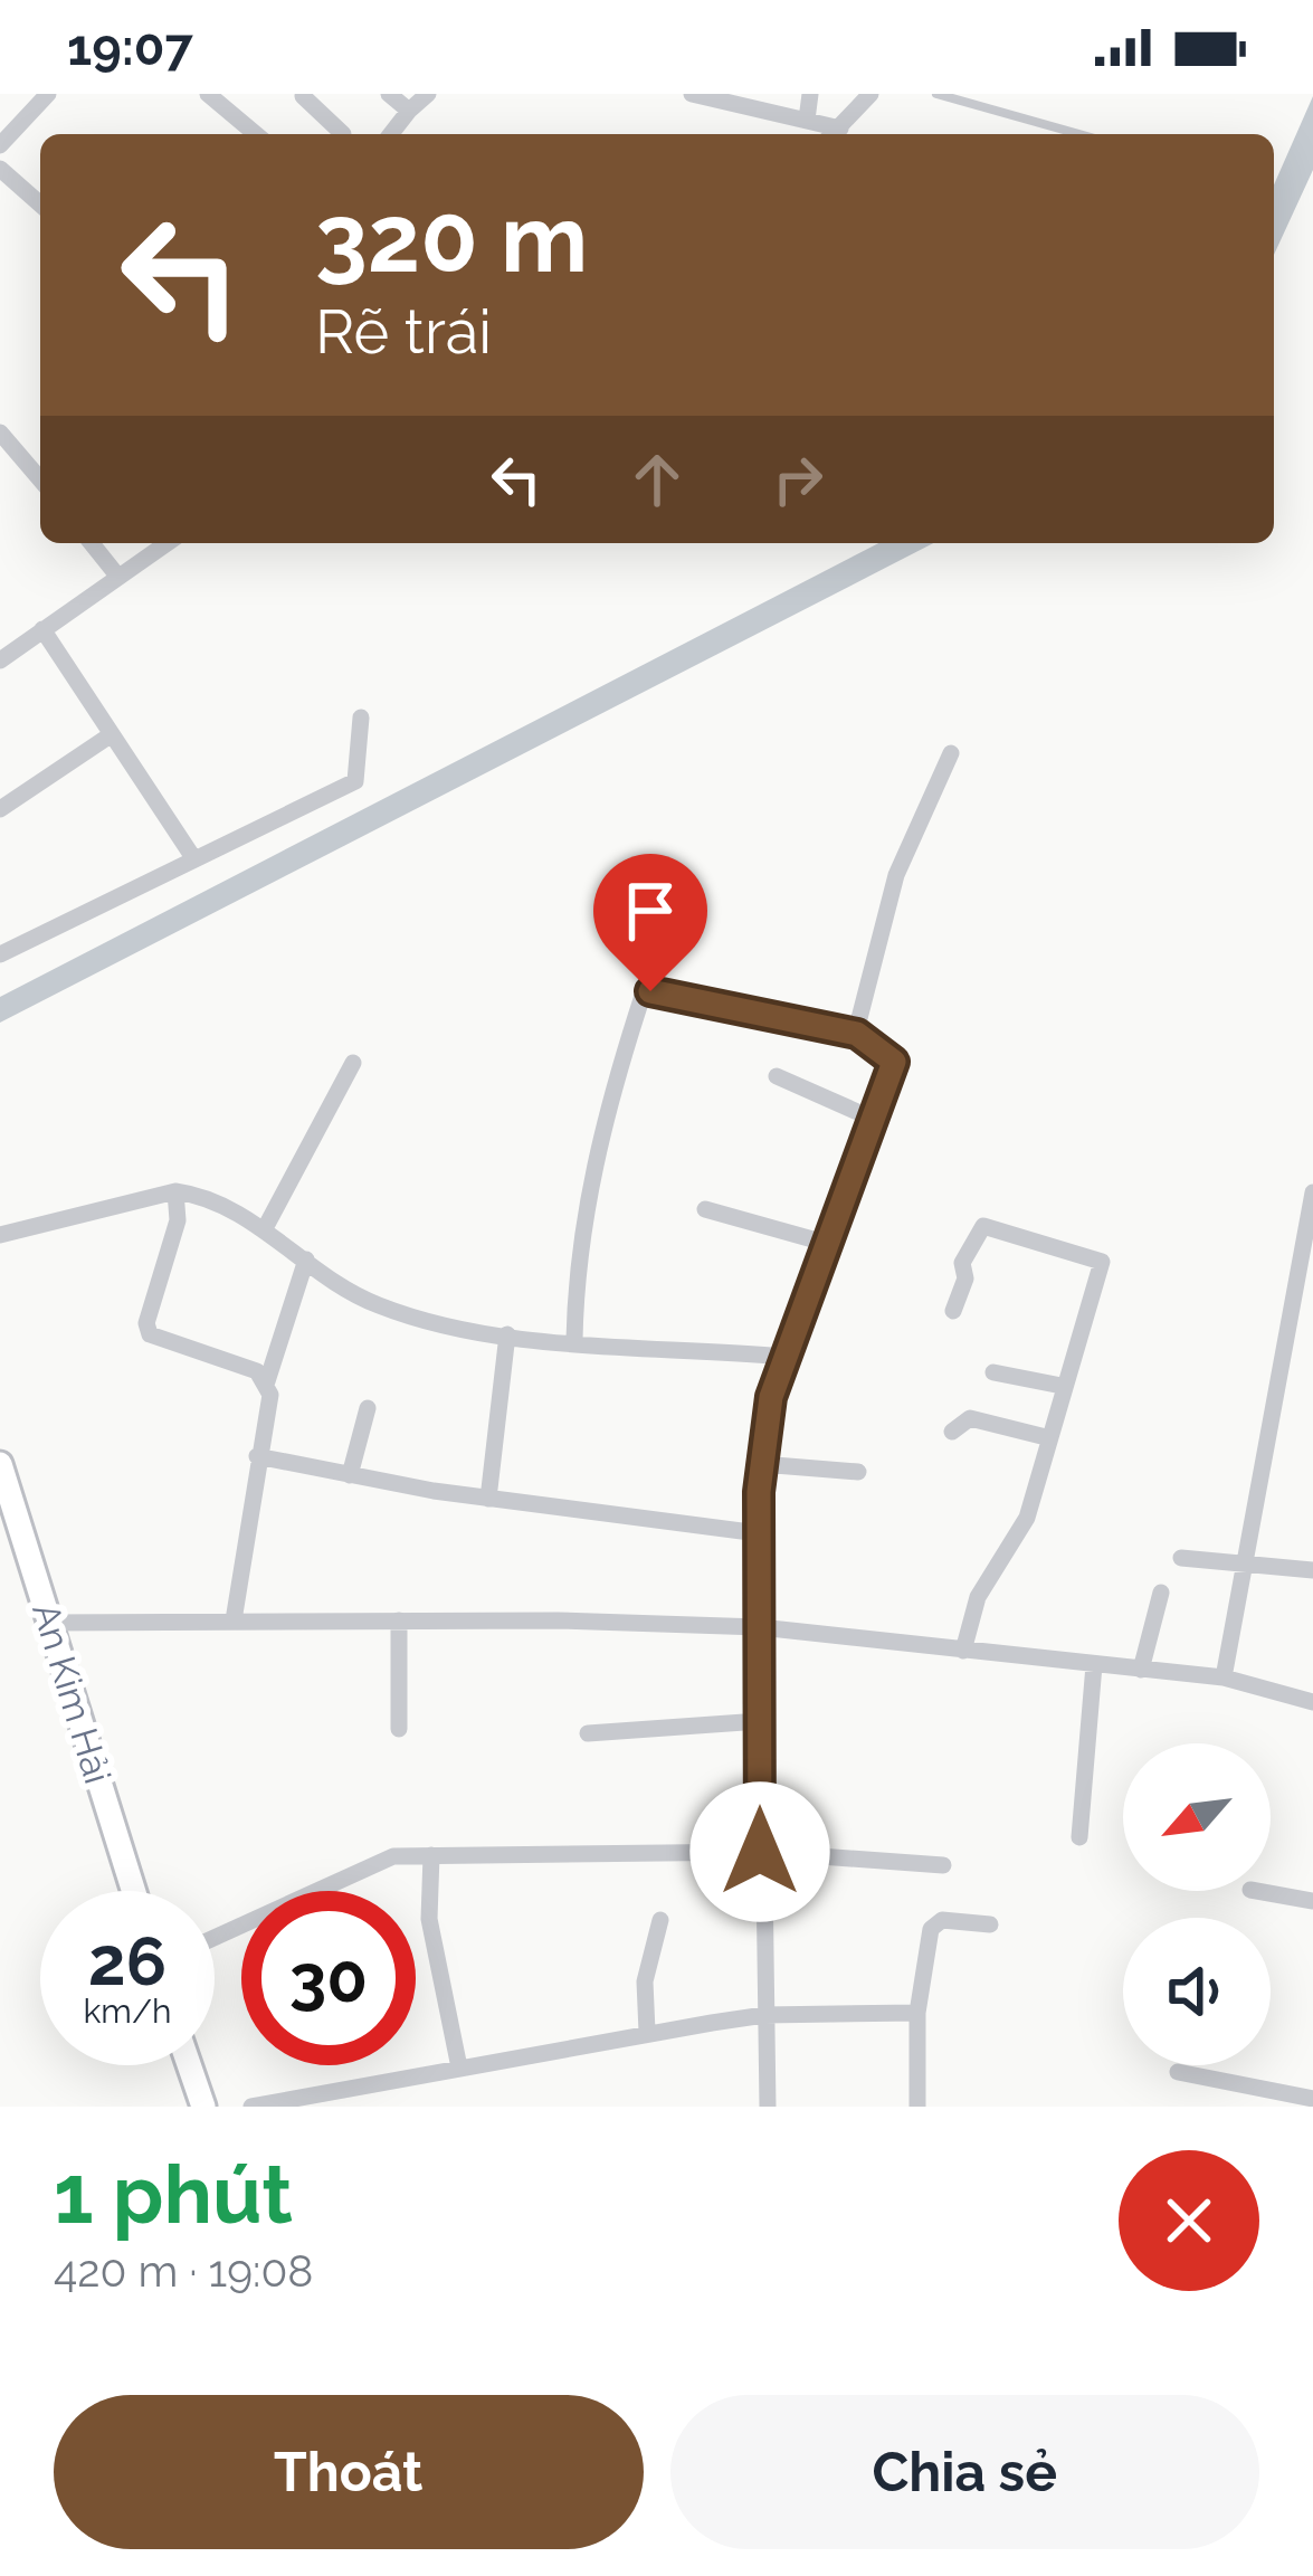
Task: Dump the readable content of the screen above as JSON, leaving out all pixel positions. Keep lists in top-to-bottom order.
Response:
{
  "streets": {
    "street": ["An Kim Hải"]
  },
  "north": "bottom left",
  "page": {
    "status": "19:07",
    "turn": ["320 m", "Rẽ trái"],
    "speed": "26 km/h",
    "limit": "30",
    "heading": ["1 phút", "420 m · 19:08"],
    "buttons": ["Thoát", "Chia sẻ"]
  }
}
